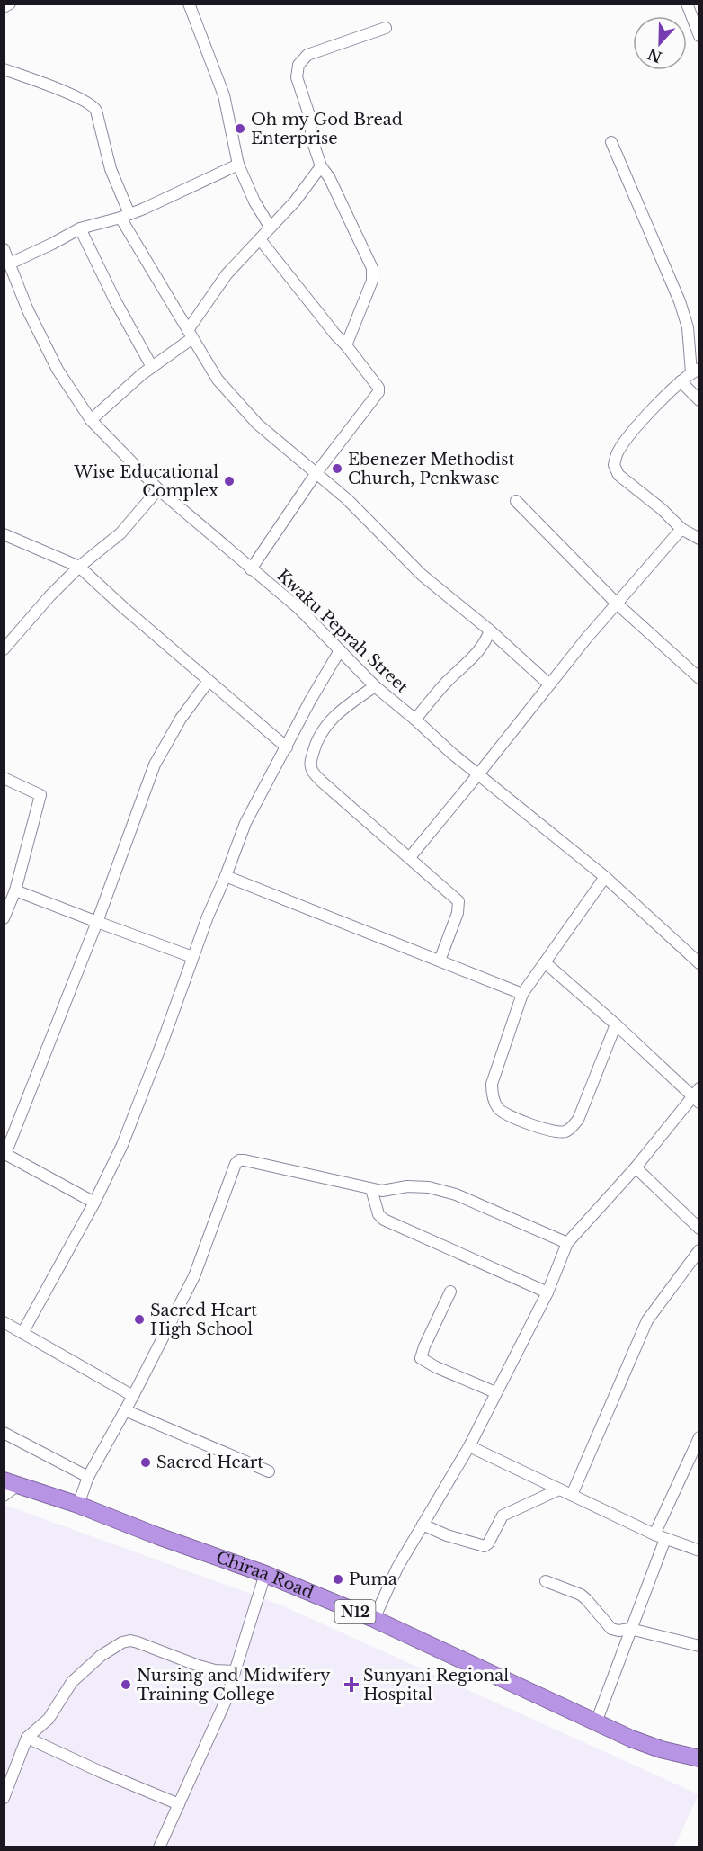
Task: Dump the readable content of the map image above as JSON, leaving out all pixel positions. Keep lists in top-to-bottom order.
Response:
{
  "streets": {
    "highway": ["Chiraa Road", "N12"],
    "street": ["Kwaku Peprah Street"]
  },
  "places": {
    "other": [
      "Oh my God Bread Enterprise",
      "Ebenezer Methodist Church, Penkwase",
      "Wise Educational Complex",
      "Sacred Heart High School",
      "Sacred Heart",
      "Puma",
      "Nursing and Midwifery Training College"
    ],
    "health": ["Sunyani Regional Hospital"]
  },
  "north": "bottom"
}
